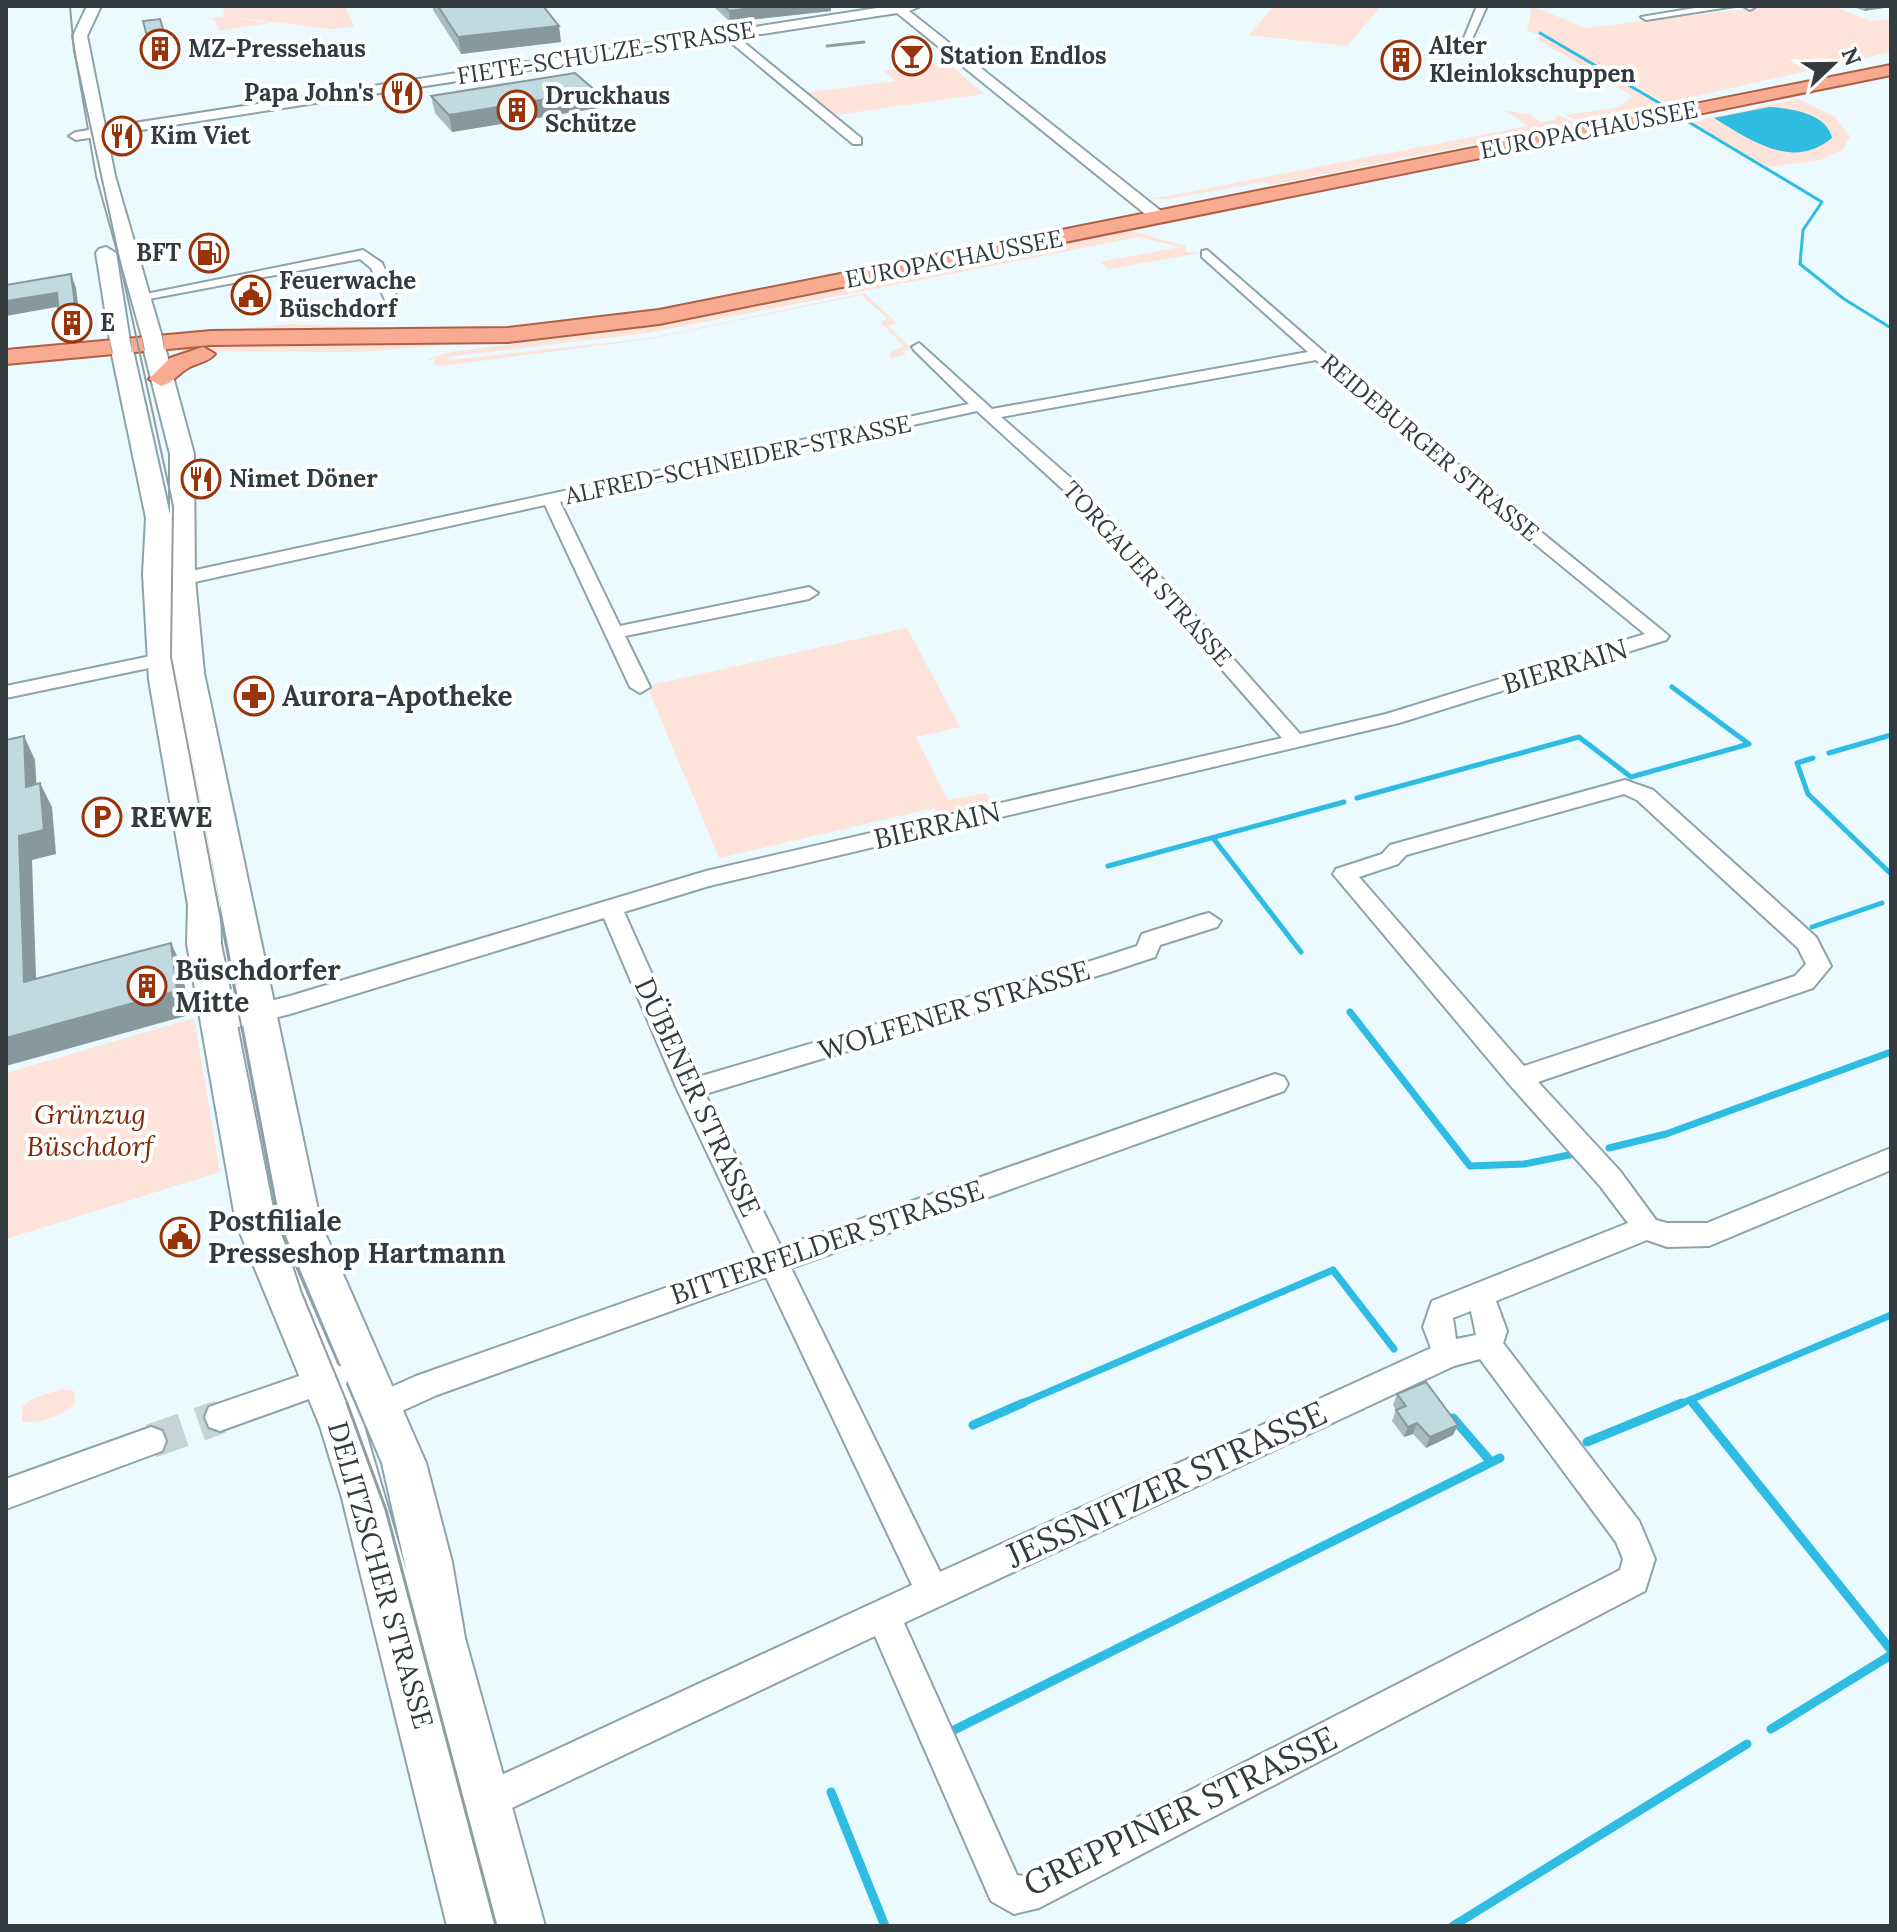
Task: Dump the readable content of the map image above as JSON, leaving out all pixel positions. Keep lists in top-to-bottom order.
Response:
{
  "streets": {
    "main road": ["EUROPACHAUSSEE", "DELITZSCHER STRASSE"],
    "street": [
      "FIETE-SCHULZE-STRASSE",
      "REIDEBURGER STRASSE",
      "ALFRED-SCHNEIDER-STRASSE",
      "TORGAUER STRASSE",
      "BIERRAIN",
      "WOLFENER STRASSE",
      "DÜBENER STRASSE",
      "BITTERFELDER STRASSE",
      "JESSNITZER STRASSE",
      "GREPPINER STRASSE"
    ]
  },
  "crossings": [
    ["FIETE-SCHULZE-STRASSE", "DELITZSCHER STRASSE"],
    ["REIDEBURGER STRASSE", "ALFRED-SCHNEIDER-STRASSE"],
    ["REIDEBURGER STRASSE", "BIERRAIN"],
    ["ALFRED-SCHNEIDER-STRASSE", "TORGAUER STRASSE"],
    ["ALFRED-SCHNEIDER-STRASSE", "DELITZSCHER STRASSE"],
    ["TORGAUER STRASSE", "BIERRAIN"],
    ["BIERRAIN", "DÜBENER STRASSE"],
    ["BIERRAIN", "DELITZSCHER STRASSE"],
    ["WOLFENER STRASSE", "DÜBENER STRASSE"],
    ["DÜBENER STRASSE", "BITTERFELDER STRASSE"],
    ["DÜBENER STRASSE", "JESSNITZER STRASSE"],
    ["BITTERFELDER STRASSE", "DELITZSCHER STRASSE"],
    ["JESSNITZER STRASSE", "GREPPINER STRASSE"]
  ],
  "parks": ["Grünzug Büschdorf"],
  "places": {
    "building": [
      "MZ-Pressehaus",
      "Alter Kleinlokschuppen",
      "Druckhaus Schütze",
      "E",
      "Büschdorfer Mitte"
    ],
    "bar": ["Station Endlos"],
    "restaurant": ["Papa John's", "Kim Viet", "Nimet Döner"],
    "fuel station": ["BFT"],
    "public building": ["Feuerwache Büschdorf", "Postfiliale Presseshop Hartmann"],
    "pharmacy": ["Aurora-Apotheke"],
    "parking": ["REWE"]
  },
  "north": "right"
}
